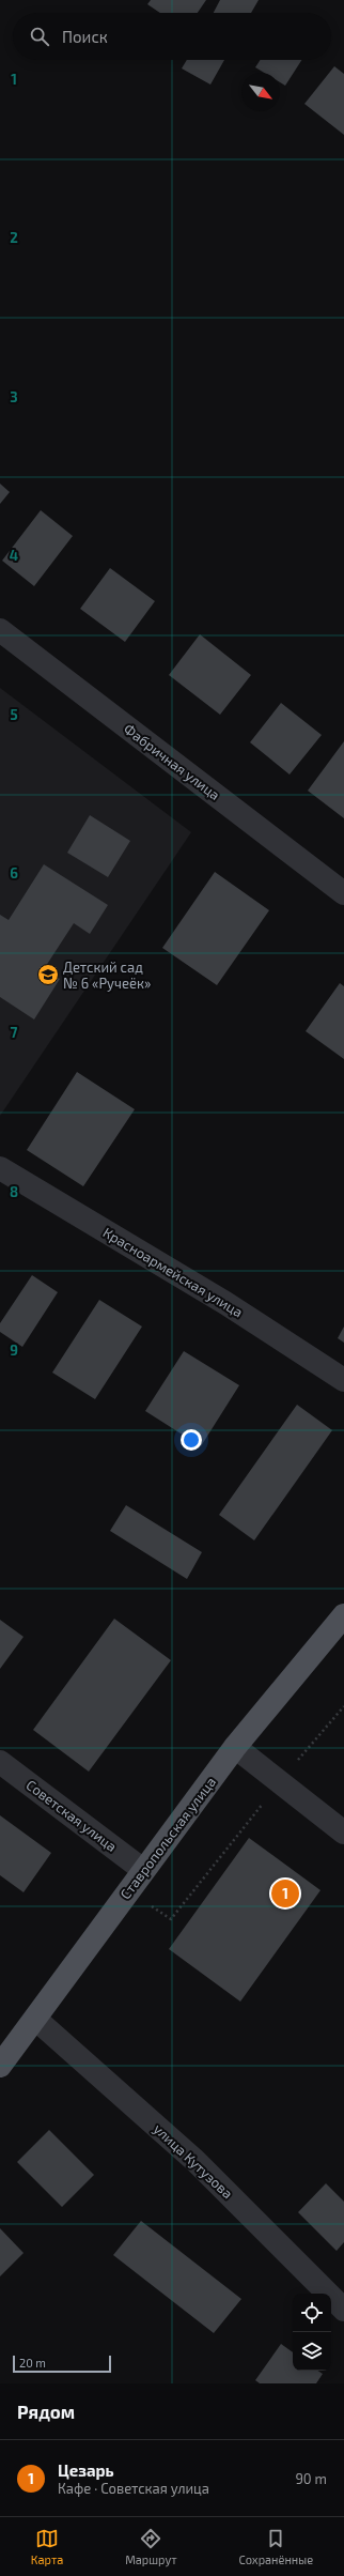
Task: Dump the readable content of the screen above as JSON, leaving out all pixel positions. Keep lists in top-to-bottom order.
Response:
{
  "streets": {
    "main road": ["Ставропольская улица"],
    "street": [
      "Фабричная улица",
      "Красноармейская улица",
      "Советская улица",
      "улица Кутузова"
    ]
  },
  "crossings": [
    ["Советская улица", "Ставропольская улица"],
    ["Ставропольская улица", "улица Кутузова"]
  ],
  "places": {
    "school or university": ["Детский сад № 6 «Ручеёк»"]
  },
  "scale_bar": "20 m",
  "north": "bottom right",
  "page": {
    "search": "Поиск",
    "pins": "1",
    "scale": "20 m",
    "heading": "Рядом",
    "list": [
      {
        "mark": "1",
        "name": "Цезарь",
        "note": "Кафе · Советская улица",
        "value": "90 m"
      }
    ],
    "nav": ["Карта", "Маршрут", "Сохранённые"]
  },
  "grid": {
    "rows": [
      "1",
      "2",
      "3",
      "4",
      "5",
      "6",
      "7",
      "8",
      "9"
    ]
  }
}
